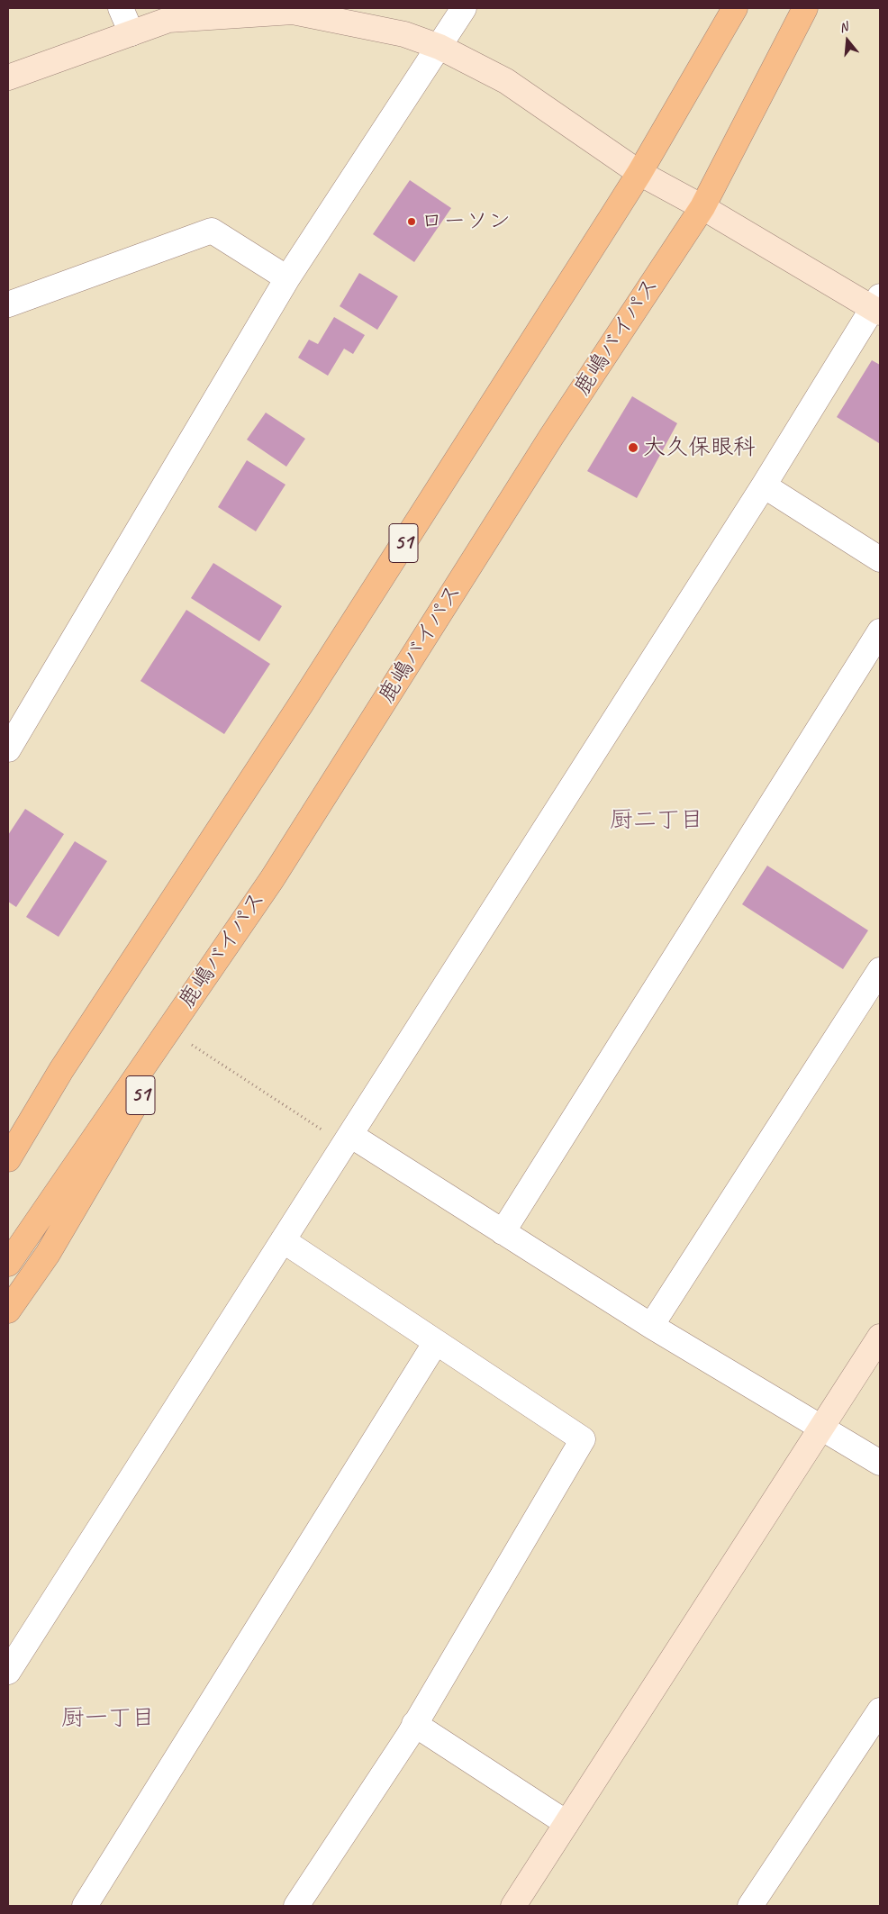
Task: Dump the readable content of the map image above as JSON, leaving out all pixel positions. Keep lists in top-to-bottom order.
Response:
{
  "streets": {
    "highway": ["鹿嶋バイパス", "51"]
  },
  "crossings": [
    ["鹿嶋バイパス", "51"]
  ],
  "districts": ["厨二丁目", "厨一丁目"],
  "places": ["ローソン", "大久保眼科"],
  "north": "top"
}
